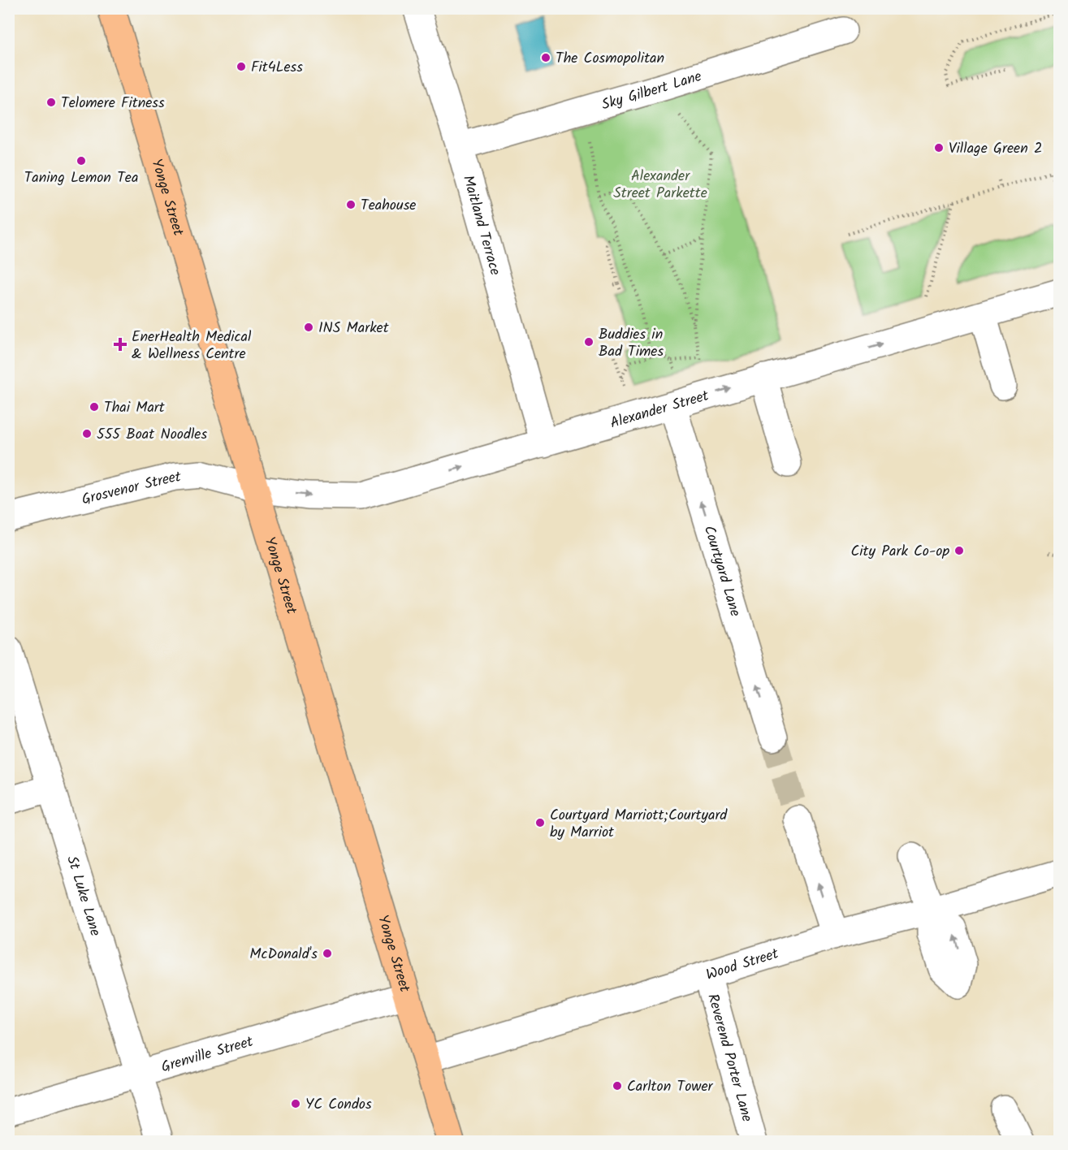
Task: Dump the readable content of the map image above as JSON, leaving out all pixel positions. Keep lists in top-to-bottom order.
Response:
{
  "streets": {
    "main road": ["Yonge Street"],
    "street": [
      "Sky Gilbert Lane",
      "Maitland Terrace",
      "Alexander Street",
      "Grosvenor Street",
      "Courtyard Lane",
      "St Luke Lane",
      "Wood Street",
      "Grenville Street",
      "Reverend Porter Lane"
    ]
  },
  "crossings": [
    ["Sky Gilbert Lane", "Maitland Terrace"],
    ["Yonge Street", "Alexander Street"],
    ["Yonge Street", "Grosvenor Street"],
    ["Yonge Street", "Wood Street"],
    ["Yonge Street", "Grenville Street"],
    ["Maitland Terrace", "Alexander Street"],
    ["Alexander Street", "Grosvenor Street"],
    ["Alexander Street", "Courtyard Lane"],
    ["St Luke Lane", "Grenville Street"],
    ["Wood Street", "Reverend Porter Lane"]
  ],
  "one_way": ["Alexander Street", "Courtyard Lane"],
  "parks": ["Alexander Street Parkette"],
  "places": {
    "other": [
      "The Cosmopolitan",
      "Fit4Less",
      "Telomere Fitness",
      "Village Green 2",
      "Taning Lemon Tea",
      "Teahouse",
      "INS Market",
      "Buddies in Bad Times",
      "Thai Mart",
      "555 Boat Noodles",
      "City Park Co-op",
      "Courtyard Marriott;Courtyard by Marriot",
      "McDonald's",
      "Carlton Tower",
      "YC Condos"
    ],
    "health": ["EnerHealth Medical & Wellness Centre"]
  }
}
